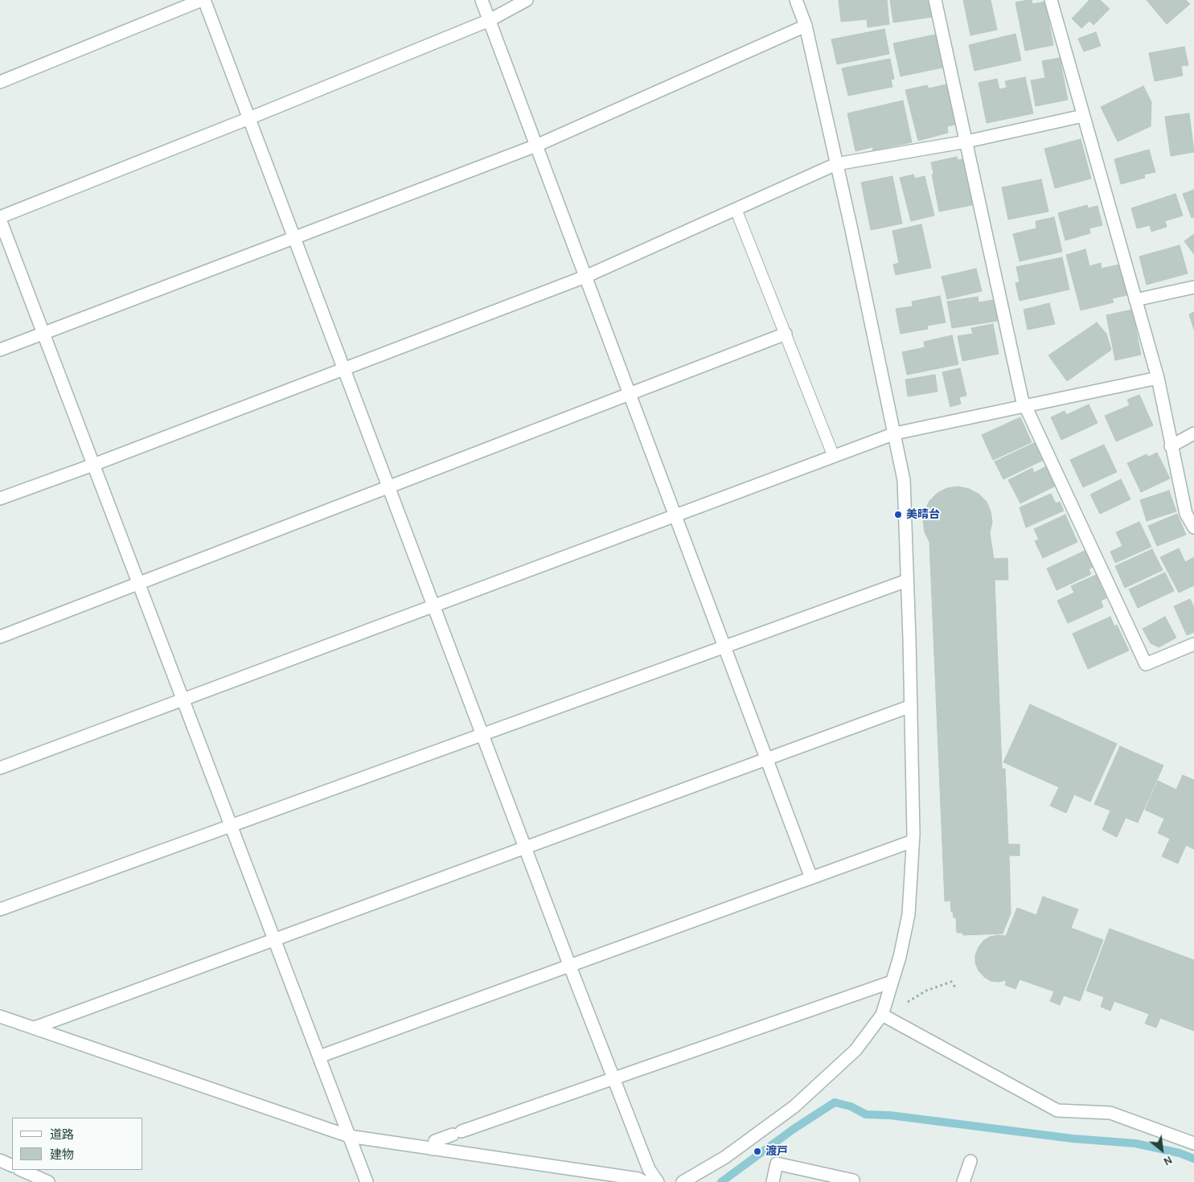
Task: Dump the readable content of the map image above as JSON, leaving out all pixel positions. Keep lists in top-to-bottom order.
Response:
{
  "places": ["美晴台", "渡戸"],
  "legend": ["道路", "建物"],
  "north": "bottom right"
}
